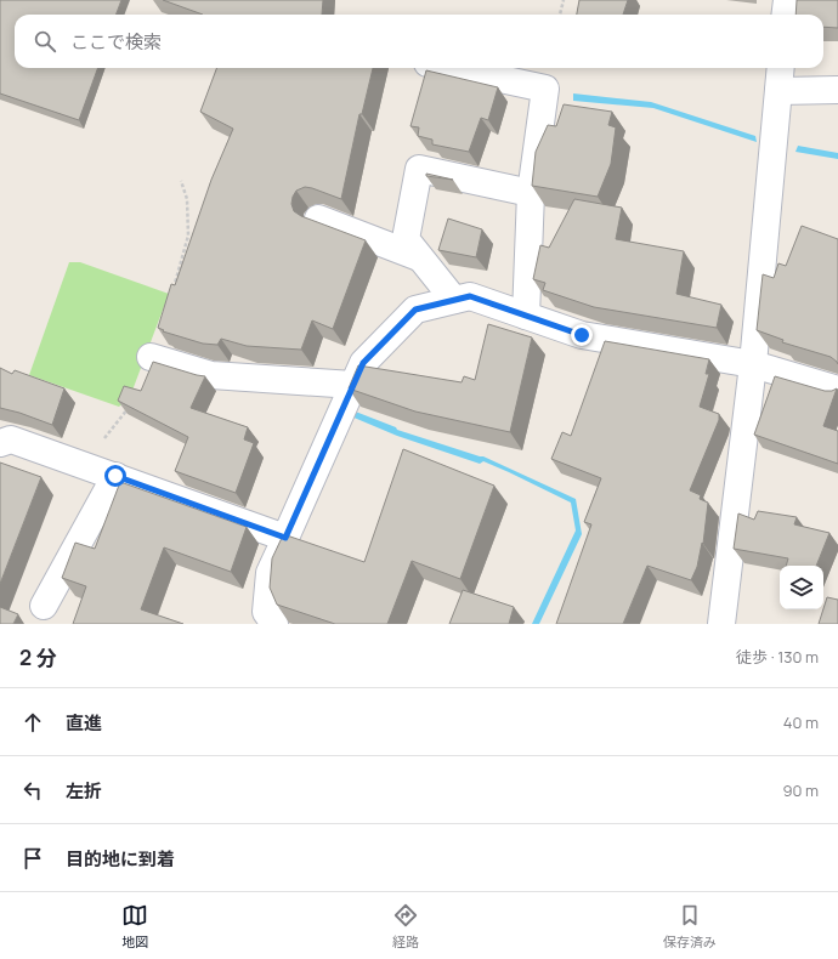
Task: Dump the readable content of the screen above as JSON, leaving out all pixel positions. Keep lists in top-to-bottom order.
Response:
{
  "page": {
    "search": "ここで検索",
    "heading": ["2 分", "徒歩 · 130 m"],
    "list": [
      ["直進", "40 m"],
      ["左折", "90 m"],
      "目的地に到着"
    ],
    "nav": ["地図", "経路", "保存済み"]
  }
}
